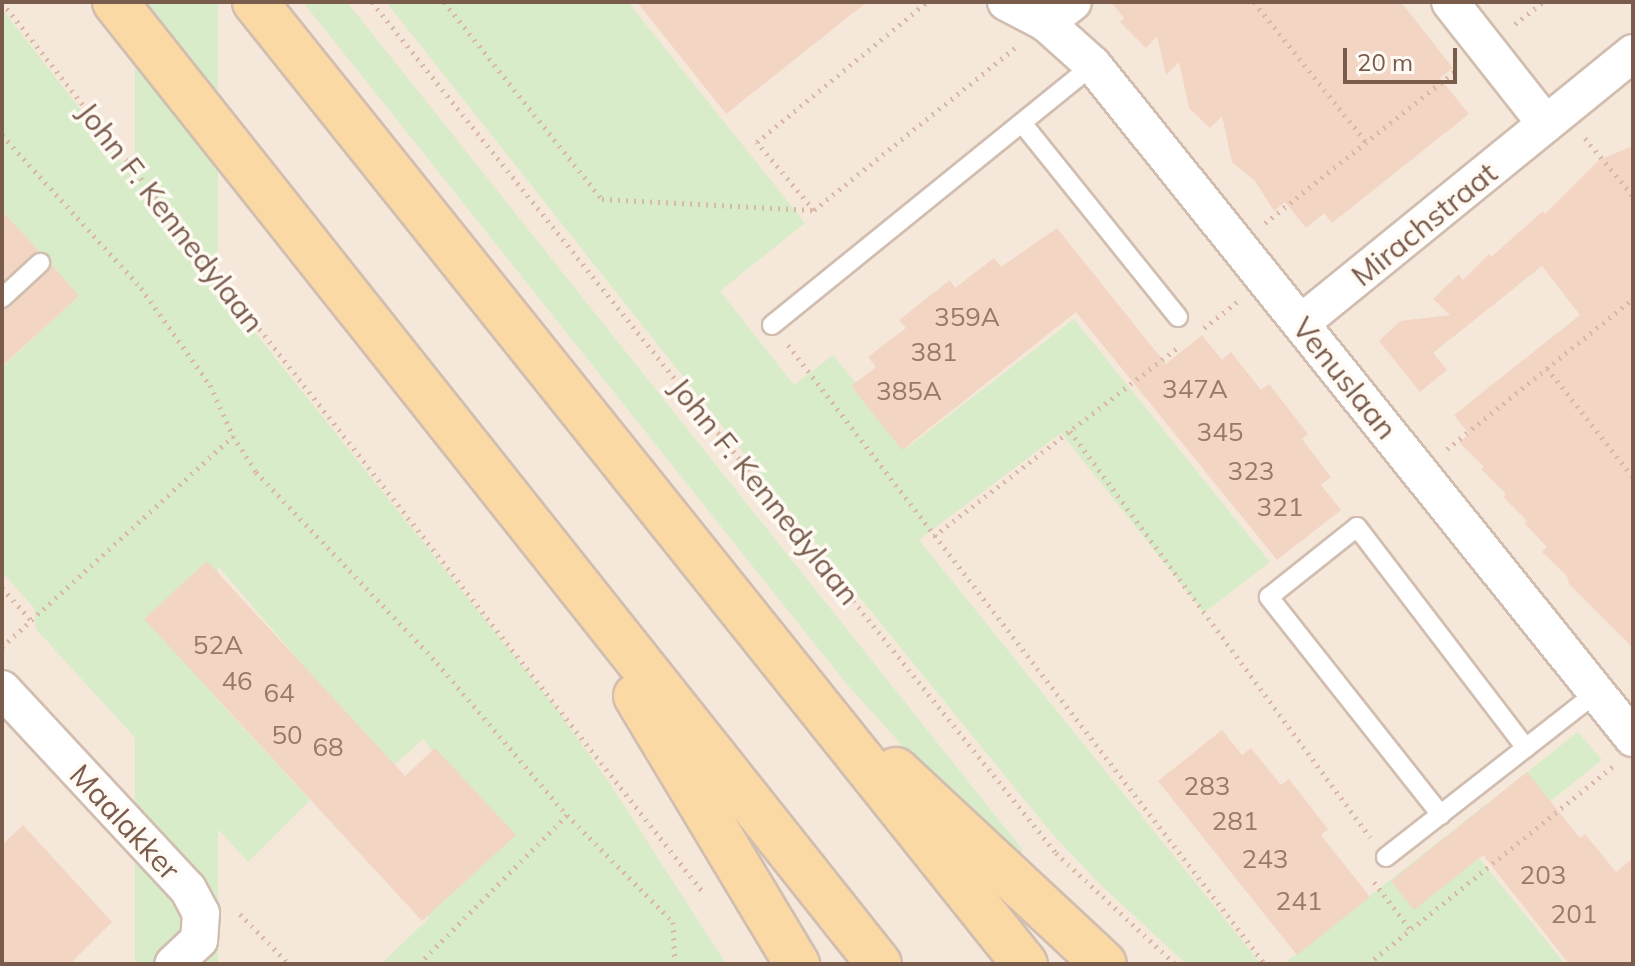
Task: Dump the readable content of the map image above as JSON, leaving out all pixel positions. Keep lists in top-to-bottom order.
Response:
{
  "streets": {
    "street": ["Mirachstraat", "Venuslaan", "Maalakker"],
    "path": ["John F. Kennedylaan"]
  },
  "crossings": [
    ["Mirachstraat", "Venuslaan"]
  ],
  "house_numbers": [
    "359A",
    "381",
    "347A",
    "385A",
    "345",
    "323",
    "321",
    "52A",
    "46",
    "64",
    "50",
    "68",
    "283",
    "281",
    "243",
    "203",
    "241",
    "201"
  ],
  "scale_bar": "20 m"
}
